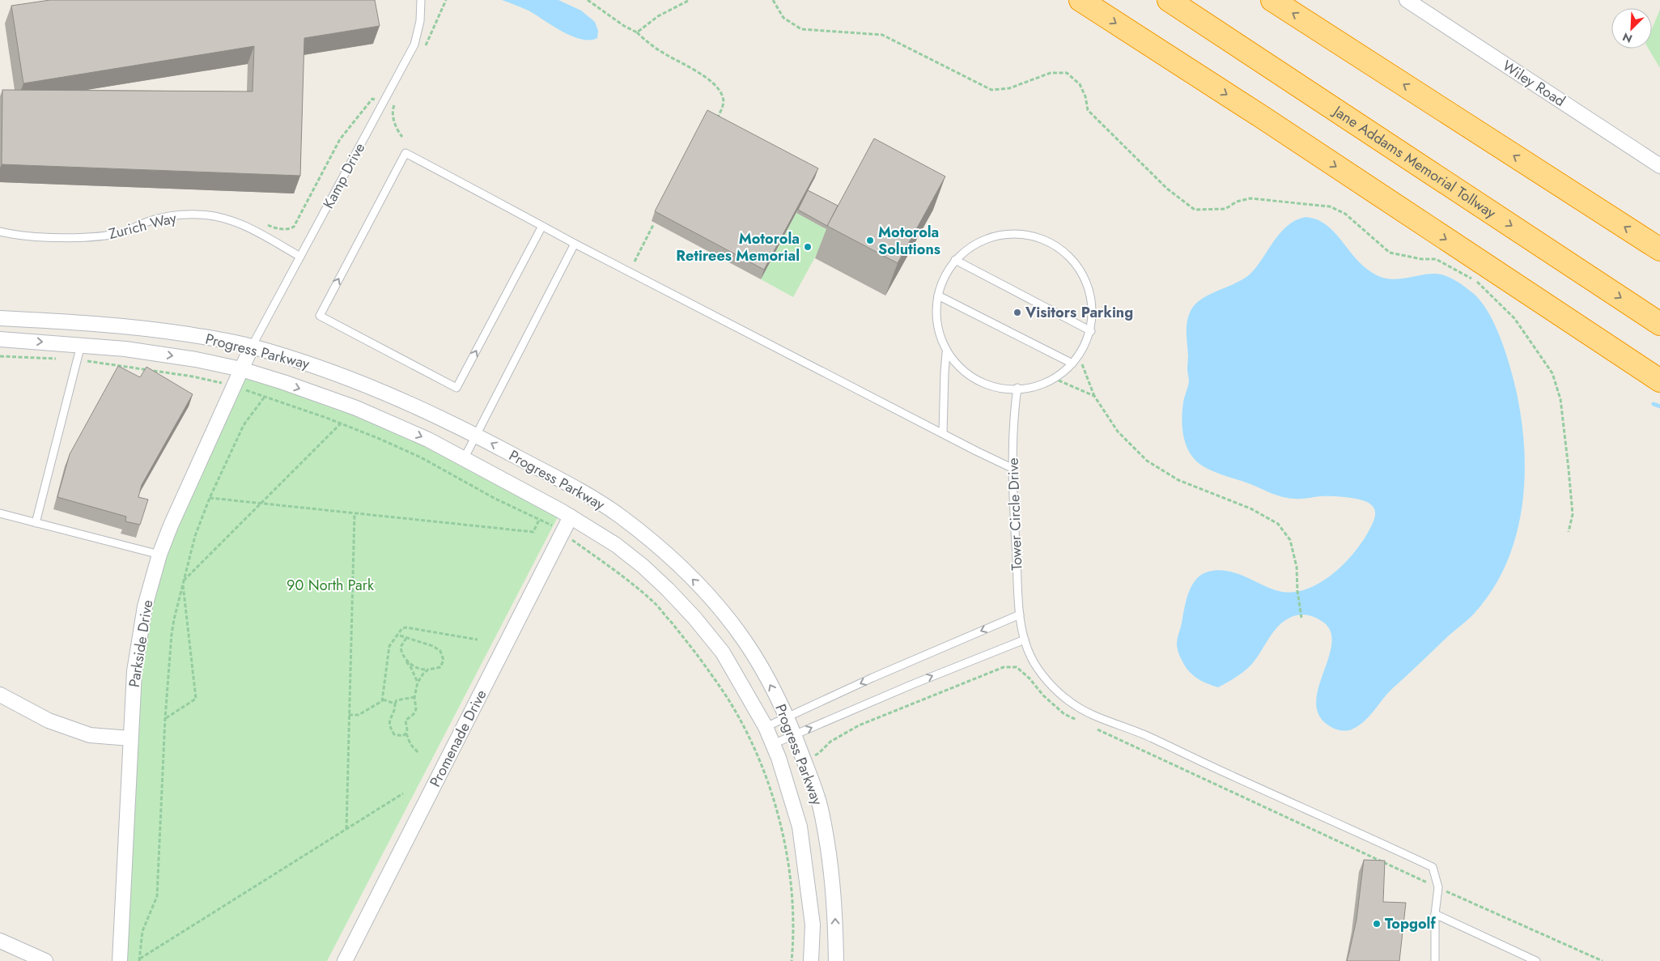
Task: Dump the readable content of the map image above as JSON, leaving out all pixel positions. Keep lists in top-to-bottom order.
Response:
{
  "streets": {
    "highway": ["Jane Addams Memorial Tollway"],
    "street": [
      "Wiley Road",
      "Progress Parkway",
      "Parkside Drive",
      "Promenade Drive"
    ],
    "lane": ["Kamp Drive", "Zurich Way", "Tower Circle Drive"]
  },
  "crossings": [
    ["Kamp Drive", "Zurich Way"],
    ["Kamp Drive", "Progress Parkway"],
    ["Kamp Drive", "Parkside Drive"],
    ["Progress Parkway", "Parkside Drive"],
    ["Progress Parkway", "Promenade Drive"]
  ],
  "parks": ["90 North Park"],
  "places": [
    "Motorola Solutions",
    "Motorola Retirees Memorial",
    "Visitors Parking",
    "Topgolf"
  ],
  "north": "bottom left"
}
